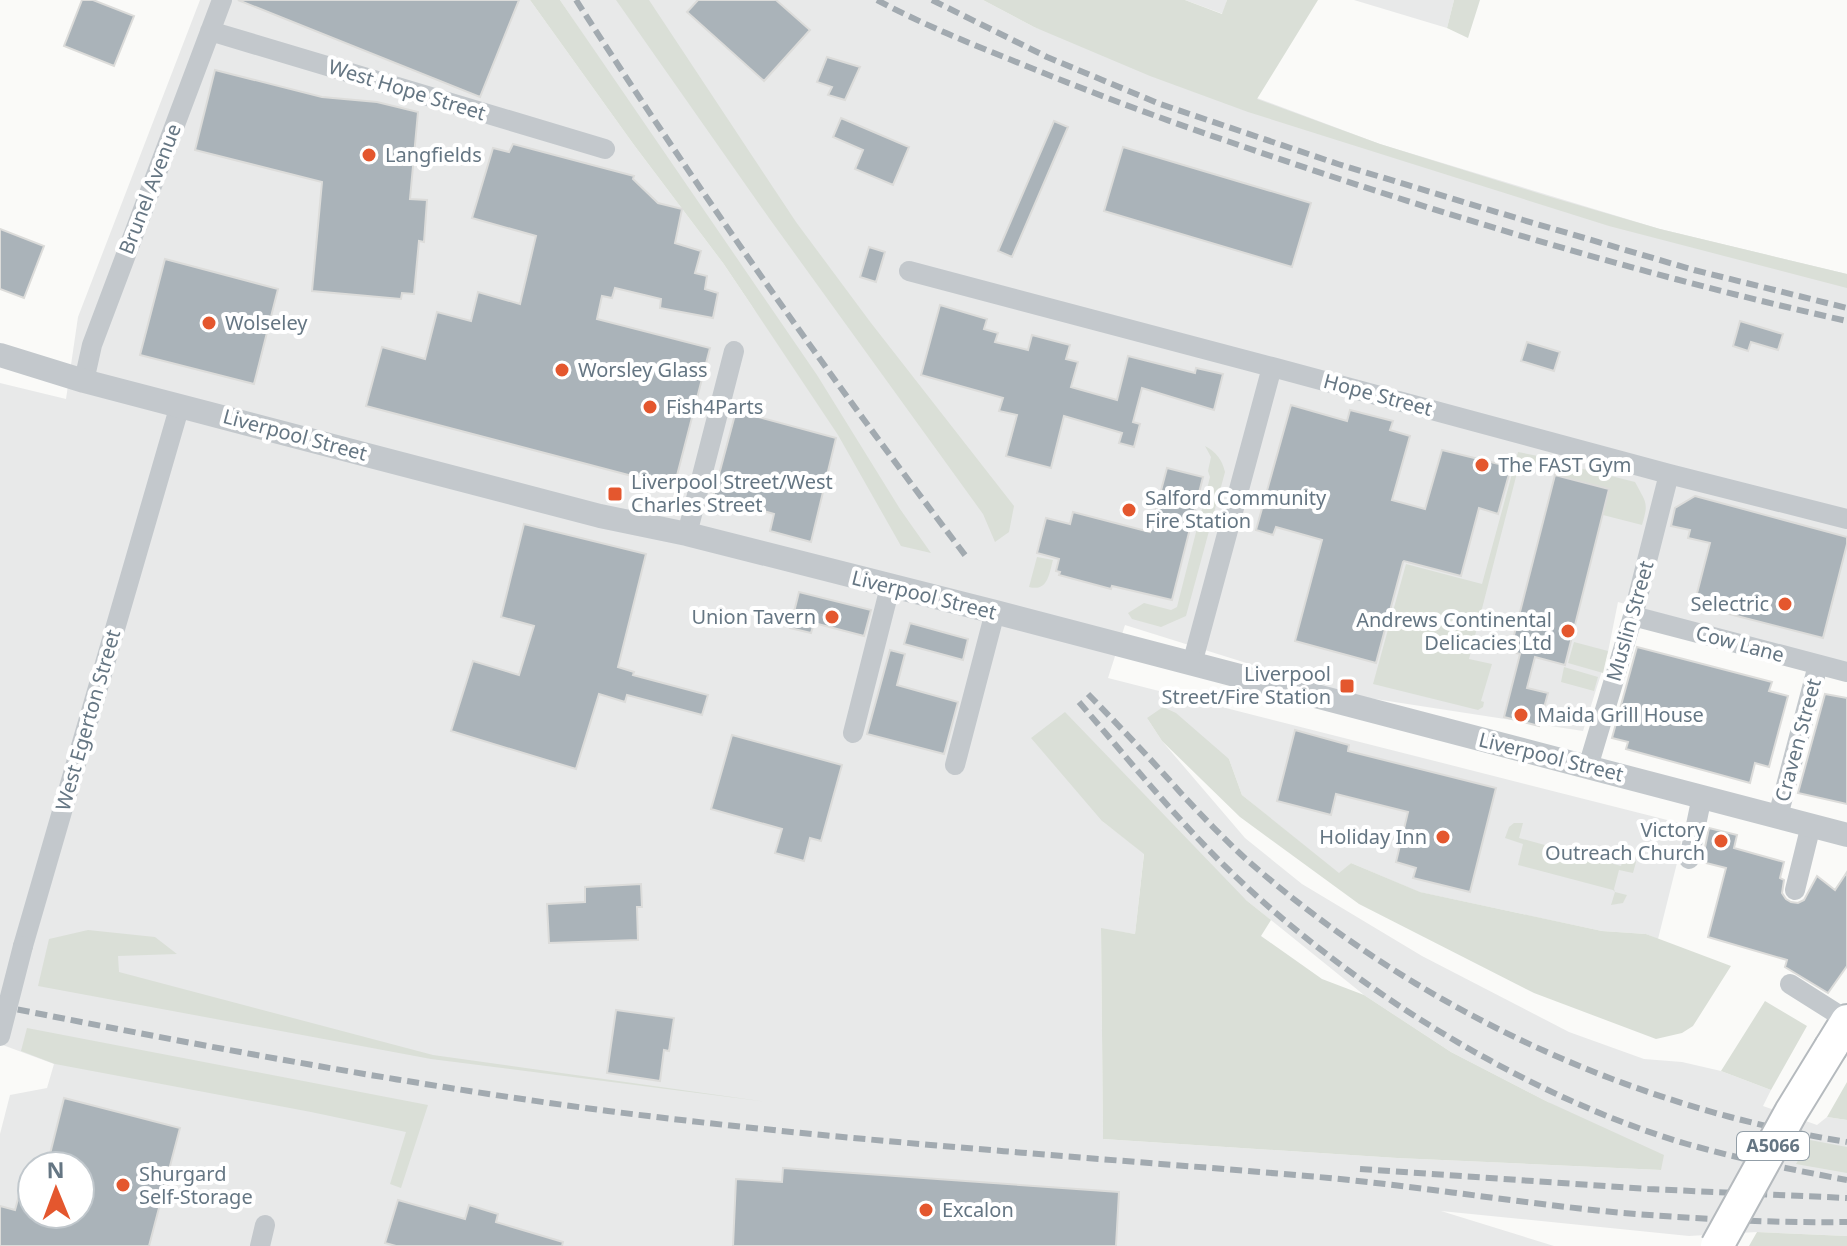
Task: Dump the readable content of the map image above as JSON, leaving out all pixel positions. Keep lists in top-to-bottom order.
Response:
{
  "streets": {
    "main road": ["A5066"],
    "street": [
      "West Hope Street",
      "Brunel Avenue",
      "Hope Street",
      "Liverpool Street",
      "Muslin Street",
      "Cow Lane",
      "West Egerton Street",
      "Craven Street"
    ]
  },
  "crossings": [
    ["West Hope Street", "Brunel Avenue"],
    ["Brunel Avenue", "Liverpool Street"],
    ["Hope Street", "Muslin Street"],
    ["Liverpool Street", "Muslin Street"],
    ["Liverpool Street", "West Egerton Street"],
    ["Liverpool Street", "Craven Street"],
    ["Muslin Street", "Cow Lane"],
    ["Cow Lane", "Craven Street"]
  ],
  "places": {
    "other": [
      "Langfields",
      "Wolseley",
      "Worsley Glass",
      "Fish4Parts",
      "The FAST Gym",
      "Salford Community Fire Station",
      "Selectric",
      "Union Tavern",
      "Andrews Continental Delicacies Ltd",
      "Maida Grill House",
      "Holiday Inn",
      "Victory Outreach Church",
      "Shurgard Self-Storage",
      "Excalon"
    ],
    "transit": ["Liverpool Street/West Charles Street", "Liverpool Street/Fire Station"]
  },
  "north": "top"
}
